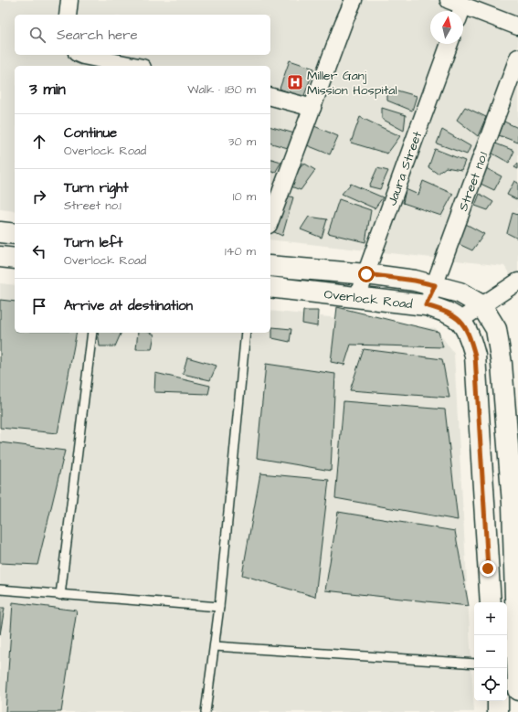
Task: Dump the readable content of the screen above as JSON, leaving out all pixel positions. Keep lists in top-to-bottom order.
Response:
{
  "streets": {
    "street": ["Jaura Street", "Street no.1", "Overlock Road"]
  },
  "crossings": [
    ["Jaura Street", "Overlock Road"],
    ["Street no.1", "Overlock Road"]
  ],
  "places": {
    "hospital": ["Miller Ganj Mission Hospital"]
  },
  "north": "top",
  "page": {
    "search": "Search here",
    "heading": ["3 min", "Walk · 180 m"],
    "list": [
      ["Continue", "Overlock Road", "30 m"],
      ["Turn right", "Street no.1", "10 m"],
      ["Turn left", "Overlock Road", "140 m"],
      "Arrive at destination"
    ],
    "map_buttons": ["+", "−"]
  }
}
